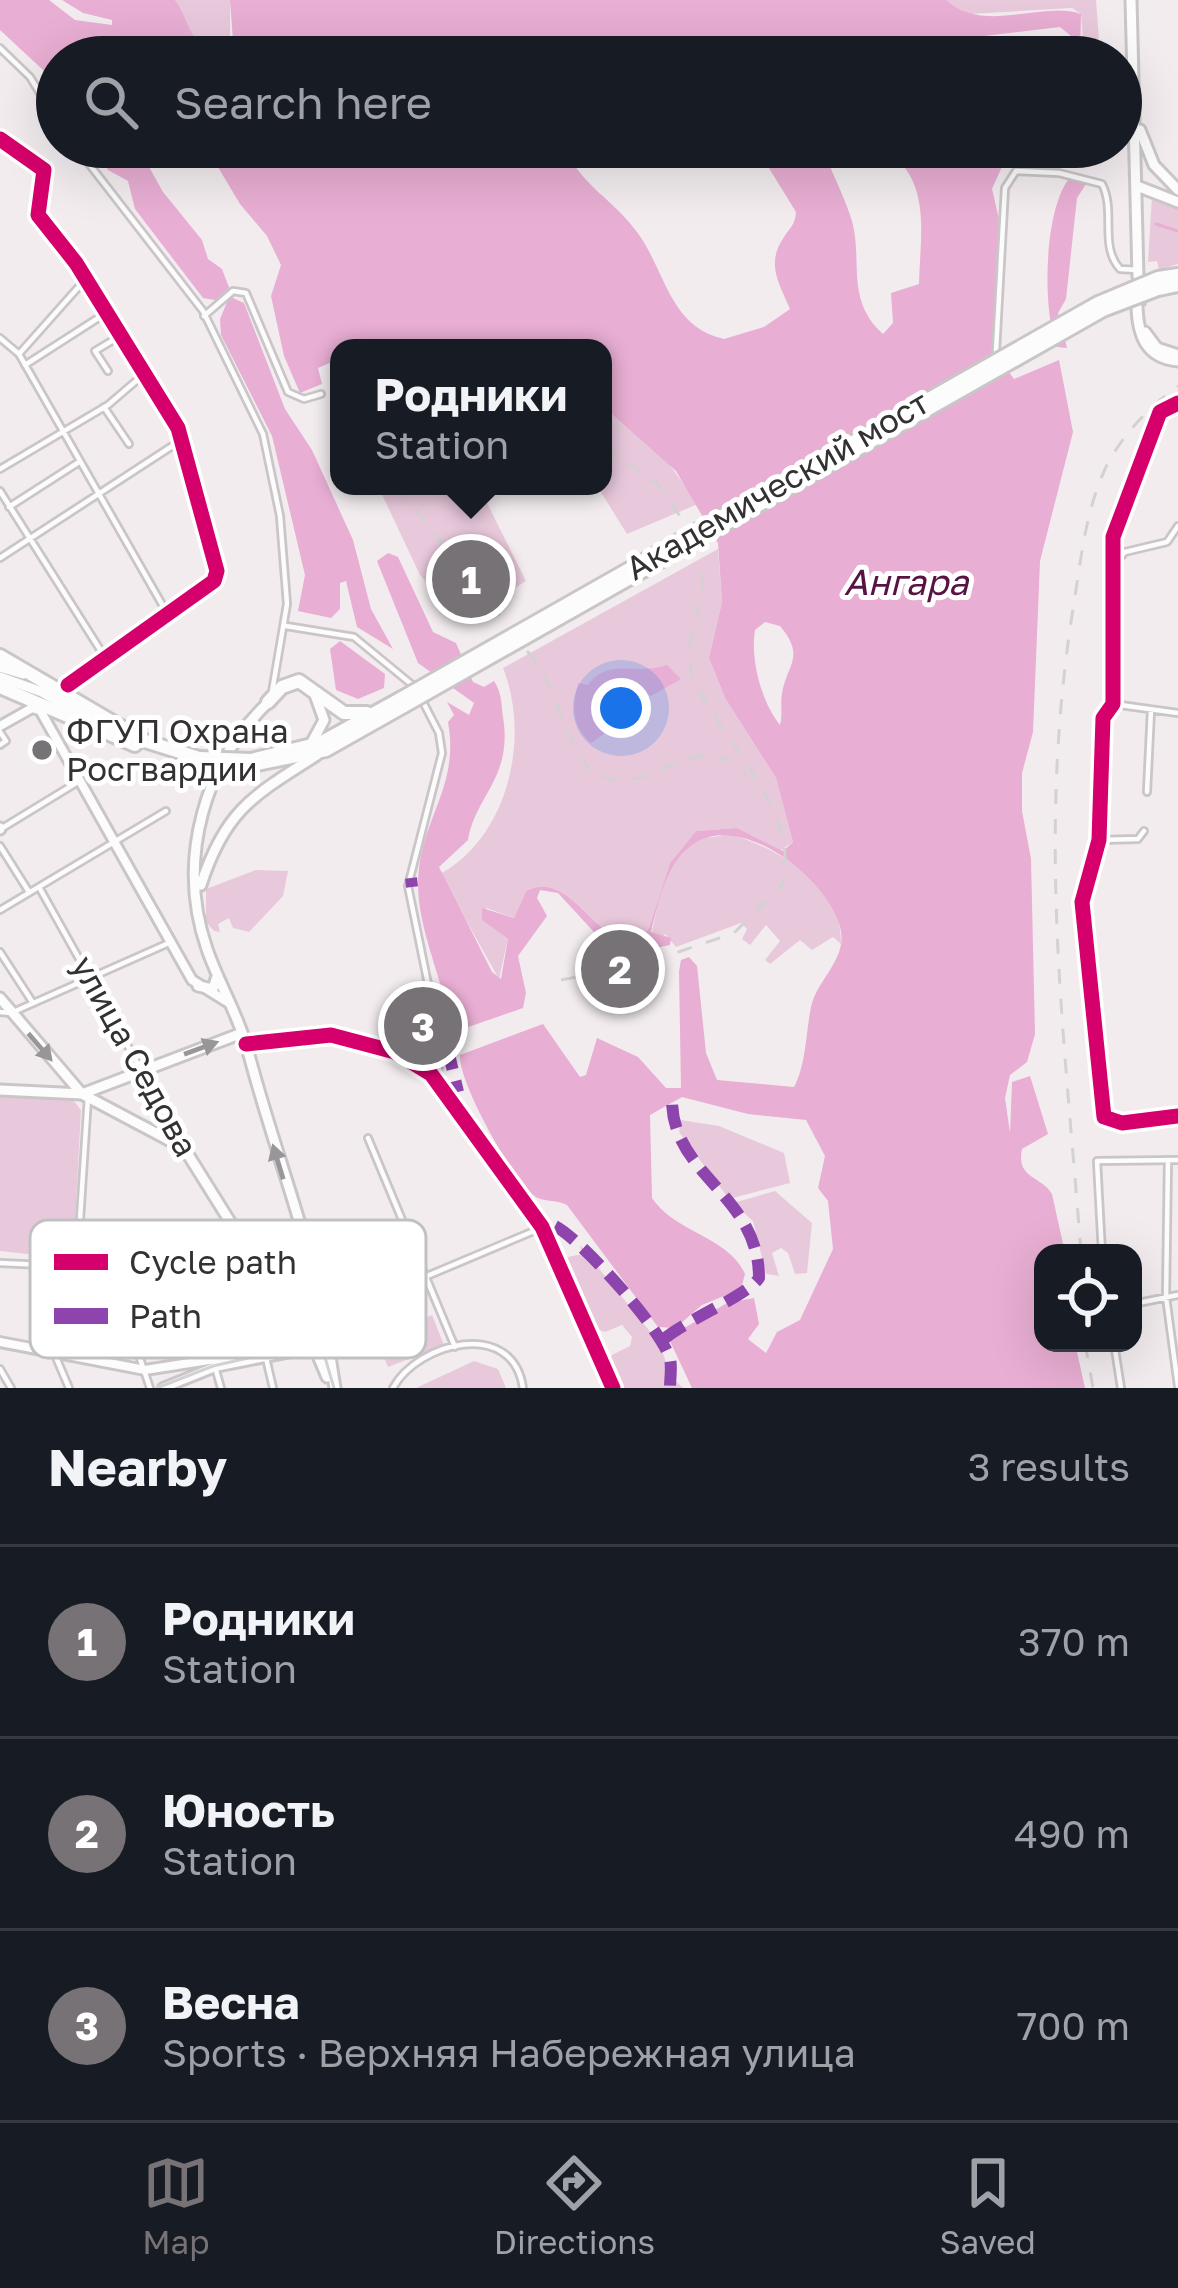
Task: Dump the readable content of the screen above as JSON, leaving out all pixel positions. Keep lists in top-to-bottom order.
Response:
{
  "streets": {
    "main road": ["Академический мост", "улица Седова"]
  },
  "water": ["Ангара"],
  "places": ["ФГУП Охрана Росгвардии"],
  "legend": ["Cycle path", "Path"],
  "page": {
    "search": "Search here",
    "popup": ["Родники", "Station"],
    "pins": ["1", "2", "3"],
    "heading": ["Nearby", "3 results"],
    "list": [
      {
        "mark": "1",
        "name": "Родники",
        "note": "Station",
        "value": "370 m"
      },
      {
        "mark": "2",
        "name": "Юность",
        "note": "Station",
        "value": "490 m"
      },
      {
        "mark": "3",
        "name": "Весна",
        "note": "Sports · Верхняя Набережная улица",
        "value": "700 m"
      }
    ],
    "nav": ["Map", "Directions", "Saved"]
  }
}
